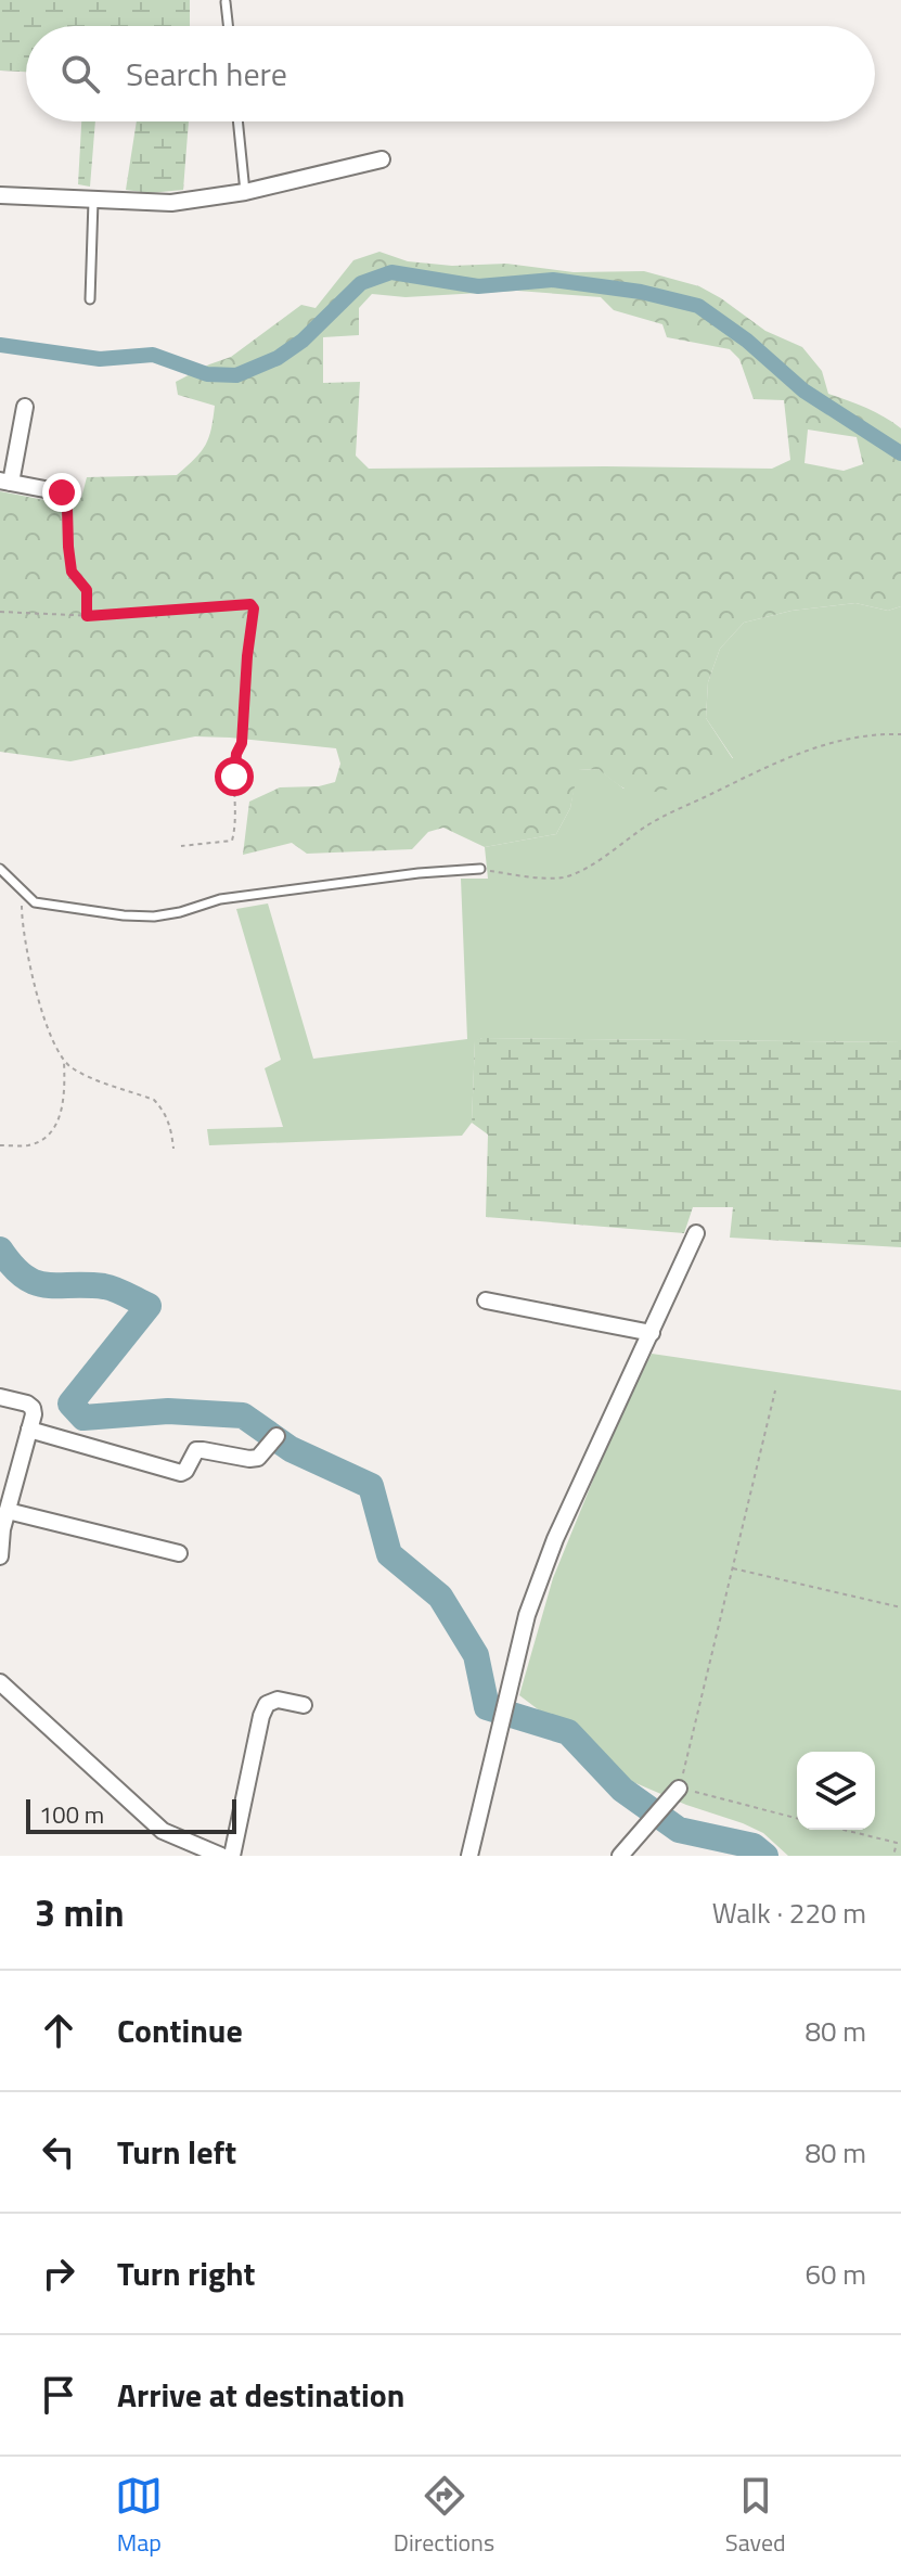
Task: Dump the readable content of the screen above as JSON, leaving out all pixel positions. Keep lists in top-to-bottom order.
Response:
{
  "scale_bar": "100 m",
  "page": {
    "search": "Search here",
    "scale": "100 m",
    "heading": ["3 min", "Walk · 220 m"],
    "list": [
      ["Continue", "80 m"],
      ["Turn left", "80 m"],
      ["Turn right", "60 m"],
      "Arrive at destination"
    ],
    "nav": ["Map", "Directions", "Saved"]
  }
}
